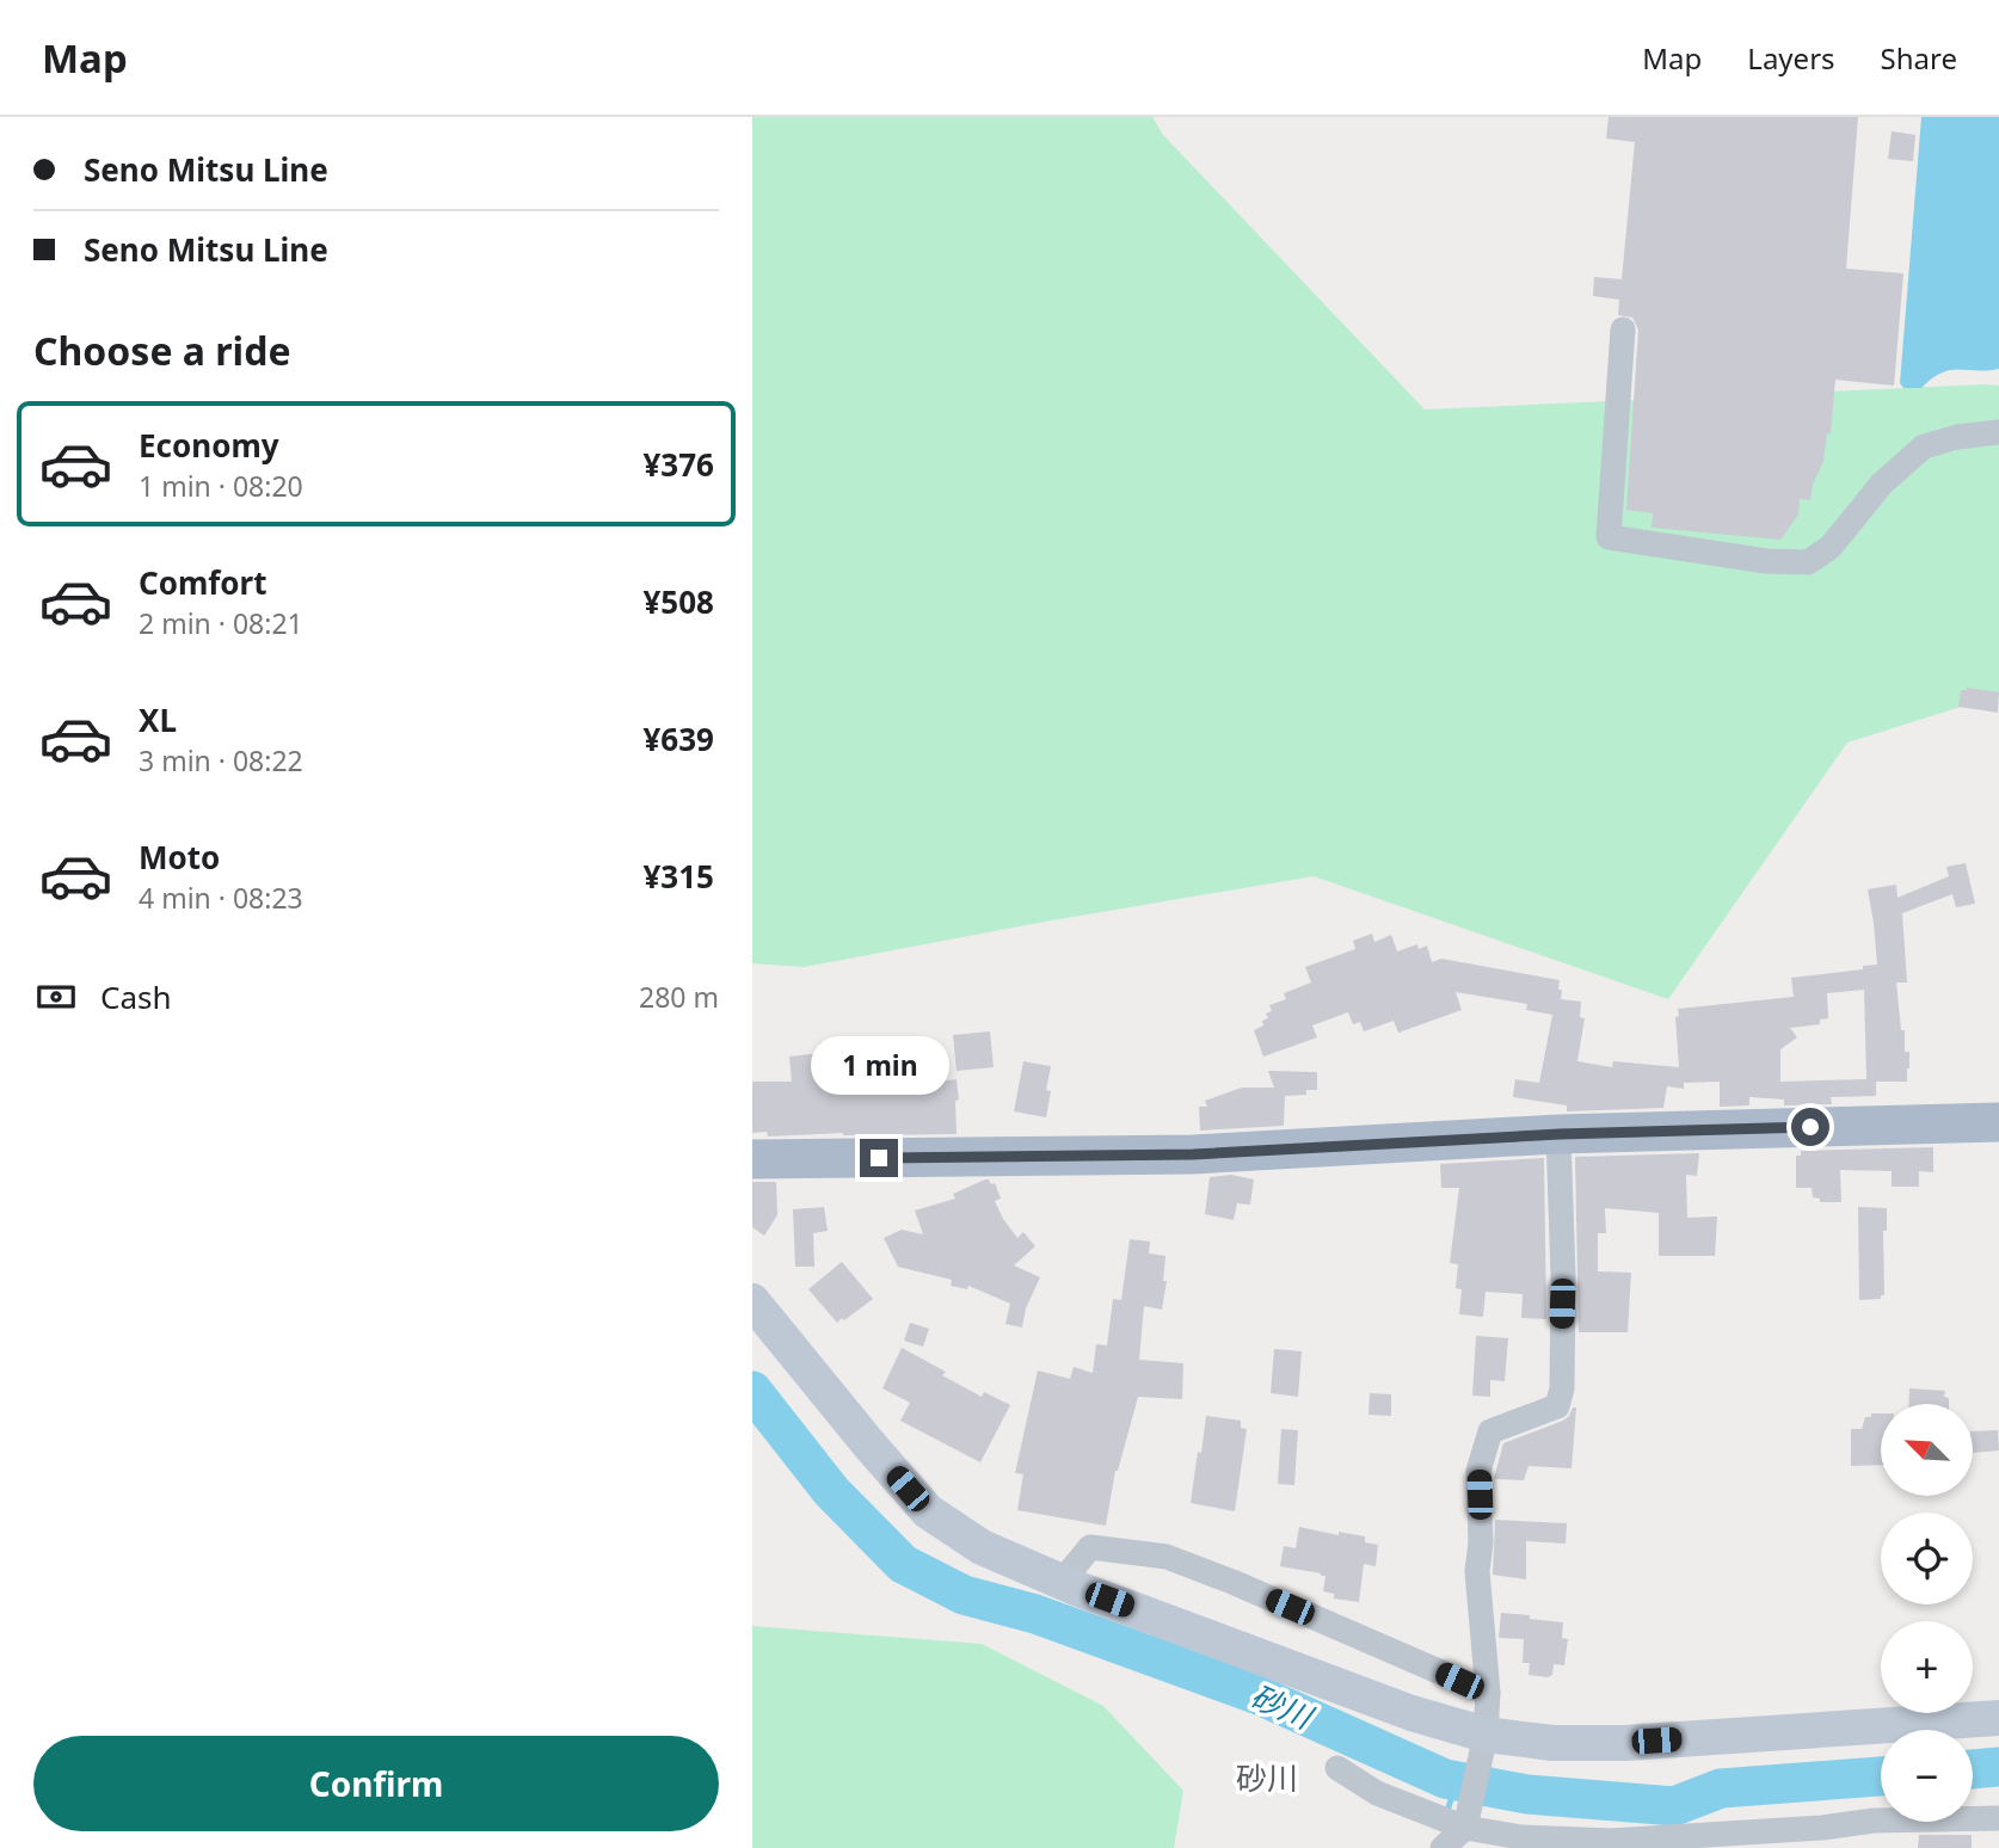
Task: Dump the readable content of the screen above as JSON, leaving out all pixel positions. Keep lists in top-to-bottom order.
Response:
{
  "districts": ["砂川"],
  "water": ["砂川"],
  "north": "top left",
  "page": {
    "header": "Map",
    "nav": ["Map", "Layers", "Share"],
    "banner": ["Seno Mitsu Line", "Seno Mitsu Line"],
    "heading": "Choose a ride",
    "list": [
      {
        "name": "Economy",
        "note": "1 min · 08:20",
        "value": "¥376"
      },
      {
        "name": "Comfort",
        "note": "2 min · 08:21",
        "value": "¥508"
      },
      {
        "name": "XL",
        "note": "3 min · 08:22",
        "value": "¥639"
      },
      {
        "name": "Moto",
        "note": "4 min · 08:23",
        "value": "¥315"
      }
    ],
    "pay": ["Cash", "280 m"],
    "bubble": "1 min",
    "map_buttons": ["+", "−"],
    "buttons": "Confirm"
  }
}
